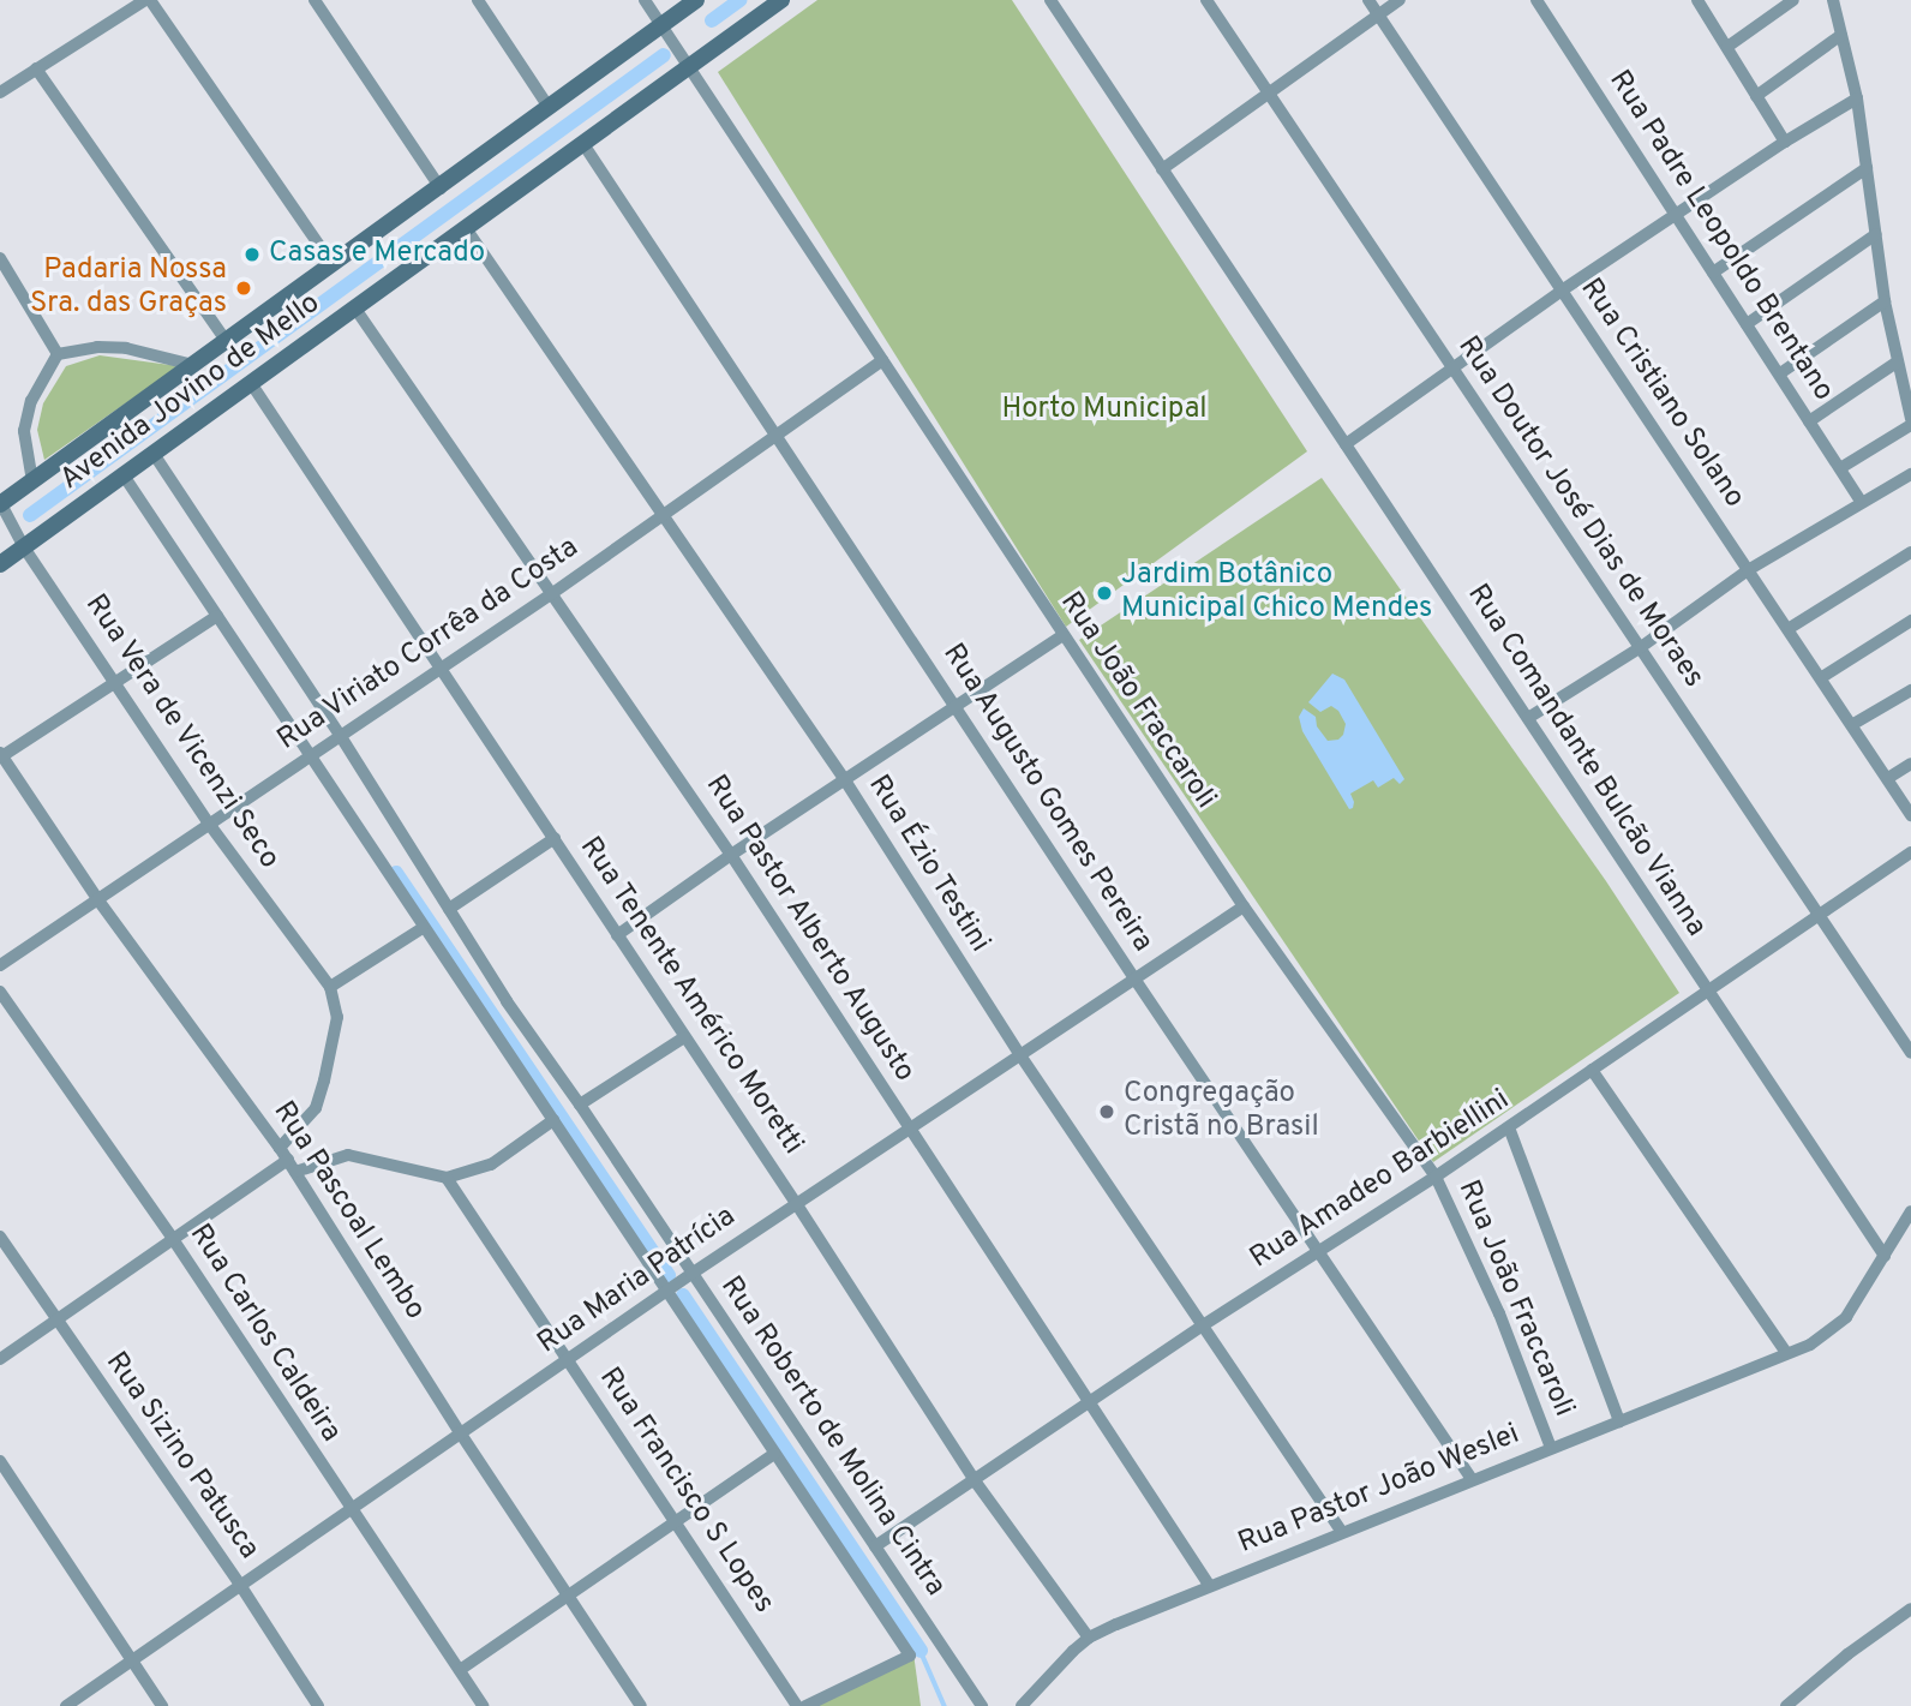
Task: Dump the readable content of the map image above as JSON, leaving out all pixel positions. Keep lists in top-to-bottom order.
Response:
{
  "streets": {
    "main road": ["Avenida Jovino de Mello"],
    "street": [
      "Rua Padre Leopoldo Brentano",
      "Rua Cristiano Solano",
      "Rua Doutor José Dias de Moraes",
      "Rua Viriato Corrêa da Costa",
      "Rua João Fraccaroli",
      "Rua Vera de Vicenzi Seco",
      "Rua Comandante Bulcão Vianna",
      "Rua Augusto Gomes Pereira",
      "Rua Ézio Testini",
      "Rua Pastor Alberto Augusto",
      "Rua Tenente Américo Moretti",
      "Rua Amadeo Barbiellini",
      "Rua Pascoal Lembo",
      "Rua Maria Patrícia",
      "Rua Carlos Caldeira",
      "Rua Roberto de Molina Cintra",
      "Rua Sizino Patusca",
      "Rua Pastor João Weslei",
      "Rua Francisco S Lopes"
    ]
  },
  "crossings": [
    ["Avenida Jovino de Mello", "Rua João Fraccaroli"],
    ["Avenida Jovino de Mello", "Rua Vera de Vicenzi Seco"],
    ["Avenida Jovino de Mello", "Rua Augusto Gomes Pereira"],
    ["Avenida Jovino de Mello", "Rua Ézio Testini"],
    ["Avenida Jovino de Mello", "Rua Pastor Alberto Augusto"],
    ["Avenida Jovino de Mello", "Rua Tenente Américo Moretti"],
    ["Avenida Jovino de Mello", "Rua Roberto de Molina Cintra"],
    ["Rua Doutor José Dias de Moraes", "Rua Amadeo Barbiellini"],
    ["Rua Viriato Corrêa da Costa", "Rua João Fraccaroli"],
    ["Rua Viriato Corrêa da Costa", "Rua Vera de Vicenzi Seco"],
    ["Rua Viriato Corrêa da Costa", "Rua Augusto Gomes Pereira"],
    ["Rua Viriato Corrêa da Costa", "Rua Ézio Testini"],
    ["Rua Viriato Corrêa da Costa", "Rua Pastor Alberto Augusto"],
    ["Rua Viriato Corrêa da Costa", "Rua Tenente Américo Moretti"],
    ["Rua Viriato Corrêa da Costa", "Rua Pascoal Lembo"],
    ["Rua Viriato Corrêa da Costa", "Rua Roberto de Molina Cintra"],
    ["Rua João Fraccaroli", "Rua Amadeo Barbiellini"],
    ["Rua João Fraccaroli", "Rua Maria Patrícia"],
    ["Rua João Fraccaroli", "Rua Pastor João Weslei"],
    ["Rua Comandante Bulcão Vianna", "Rua Amadeo Barbiellini"],
    ["Rua Comandante Bulcão Vianna", "Rua Pastor João Weslei"],
    ["Rua Augusto Gomes Pereira", "Rua Amadeo Barbiellini"],
    ["Rua Augusto Gomes Pereira", "Rua Maria Patrícia"],
    ["Rua Augusto Gomes Pereira", "Rua Pastor João Weslei"],
    ["Rua Ézio Testini", "Rua Amadeo Barbiellini"],
    ["Rua Ézio Testini", "Rua Maria Patrícia"],
    ["Rua Ézio Testini", "Rua Pastor João Weslei"],
    ["Rua Pastor Alberto Augusto", "Rua Amadeo Barbiellini"],
    ["Rua Pastor Alberto Augusto", "Rua Maria Patrícia"],
    ["Rua Pastor Alberto Augusto", "Rua Pastor João Weslei"],
    ["Rua Tenente Américo Moretti", "Rua Amadeo Barbiellini"],
    ["Rua Tenente Américo Moretti", "Rua Maria Patrícia"],
    ["Rua Tenente Américo Moretti", "Rua Pastor João Weslei"],
    ["Rua Amadeo Barbiellini", "Rua Roberto de Molina Cintra"],
    ["Rua Pascoal Lembo", "Rua Maria Patrícia"],
    ["Rua Maria Patrícia", "Rua Carlos Caldeira"],
    ["Rua Maria Patrícia", "Rua Roberto de Molina Cintra"],
    ["Rua Maria Patrícia", "Rua Sizino Patusca"],
    ["Rua Maria Patrícia", "Rua Francisco S Lopes"]
  ],
  "parks": ["Horto Municipal"],
  "places": [
    "Casas e Mercado",
    "Padaria Nossa Sra. das Graças",
    "Jardim Botânico Municipal Chico Mendes",
    "Congregação Cristã no Brasil"
  ]
}
